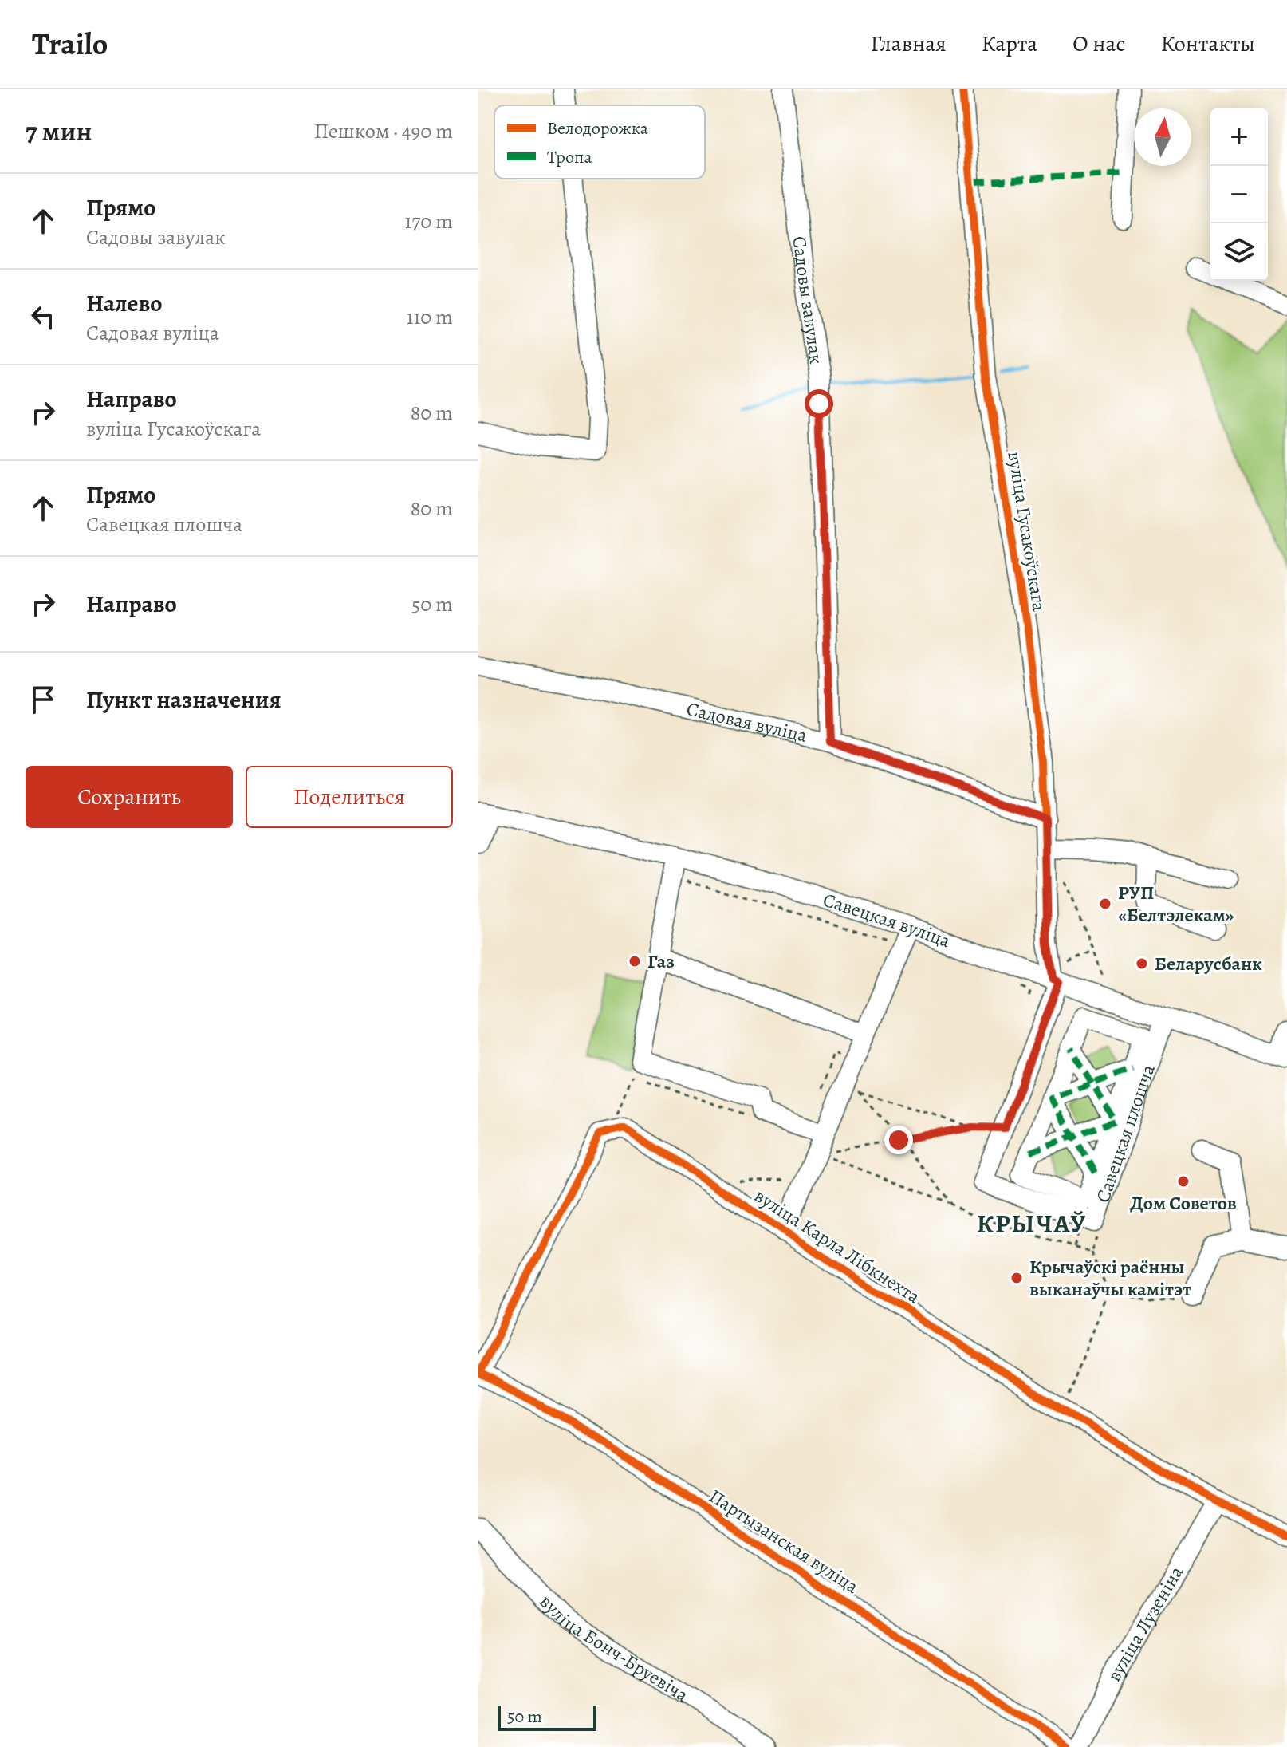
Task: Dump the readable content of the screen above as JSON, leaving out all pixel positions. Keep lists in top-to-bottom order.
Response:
{
  "streets": {
    "street": [
      "Садовы завулак",
      "вуліца Гусакоўскага",
      "Садовая вуліца",
      "Савецкая вуліца",
      "Савецкая плошча",
      "вуліца Карла Лібкнехта",
      "Партызанская вуліца",
      "вуліца Лузеніна",
      "вуліца Бонч-Бруевіча"
    ]
  },
  "crossings": [
    ["Садовы завулак", "Садовая вуліца"],
    ["вуліца Гусакоўскага", "Садовая вуліца"],
    ["вуліца Гусакоўскага", "Савецкая вуліца"],
    ["вуліца Гусакоўскага", "Савецкая плошча"],
    ["Савецкая вуліца", "Савецкая плошча"],
    ["вуліца Карла Лібкнехта", "вуліца Лузеніна"]
  ],
  "districts": ["КРЫЧАЎ"],
  "places": [
    "РУП «Белтэлекам»",
    "Газ",
    "Беларусбанк",
    "Дом Советов",
    "Крычаўскі раённы выканаўчы камітэт"
  ],
  "legend": ["Велодорожка", "Тропа"],
  "scale_bar": "50 m",
  "north": "top",
  "page": {
    "header": "Trailo",
    "nav": [
      "Главная",
      "Карта",
      "О нас",
      "Контакты"
    ],
    "heading": ["7 мин", "Пешком · 490 m"],
    "map_buttons": ["+", "−"],
    "list": [
      ["Прямо", "Садовы завулак", "170 m"],
      ["Налево", "Садовая вуліца", "110 m"],
      ["Направо", "вуліца Гусакоўскага", "80 m"],
      ["Прямо", "Савецкая плошча", "80 m"],
      ["Направо", "50 m"],
      "Пункт назначения"
    ],
    "buttons": ["Сохранить", "Поделиться"],
    "scale": "50 m"
  }
}
